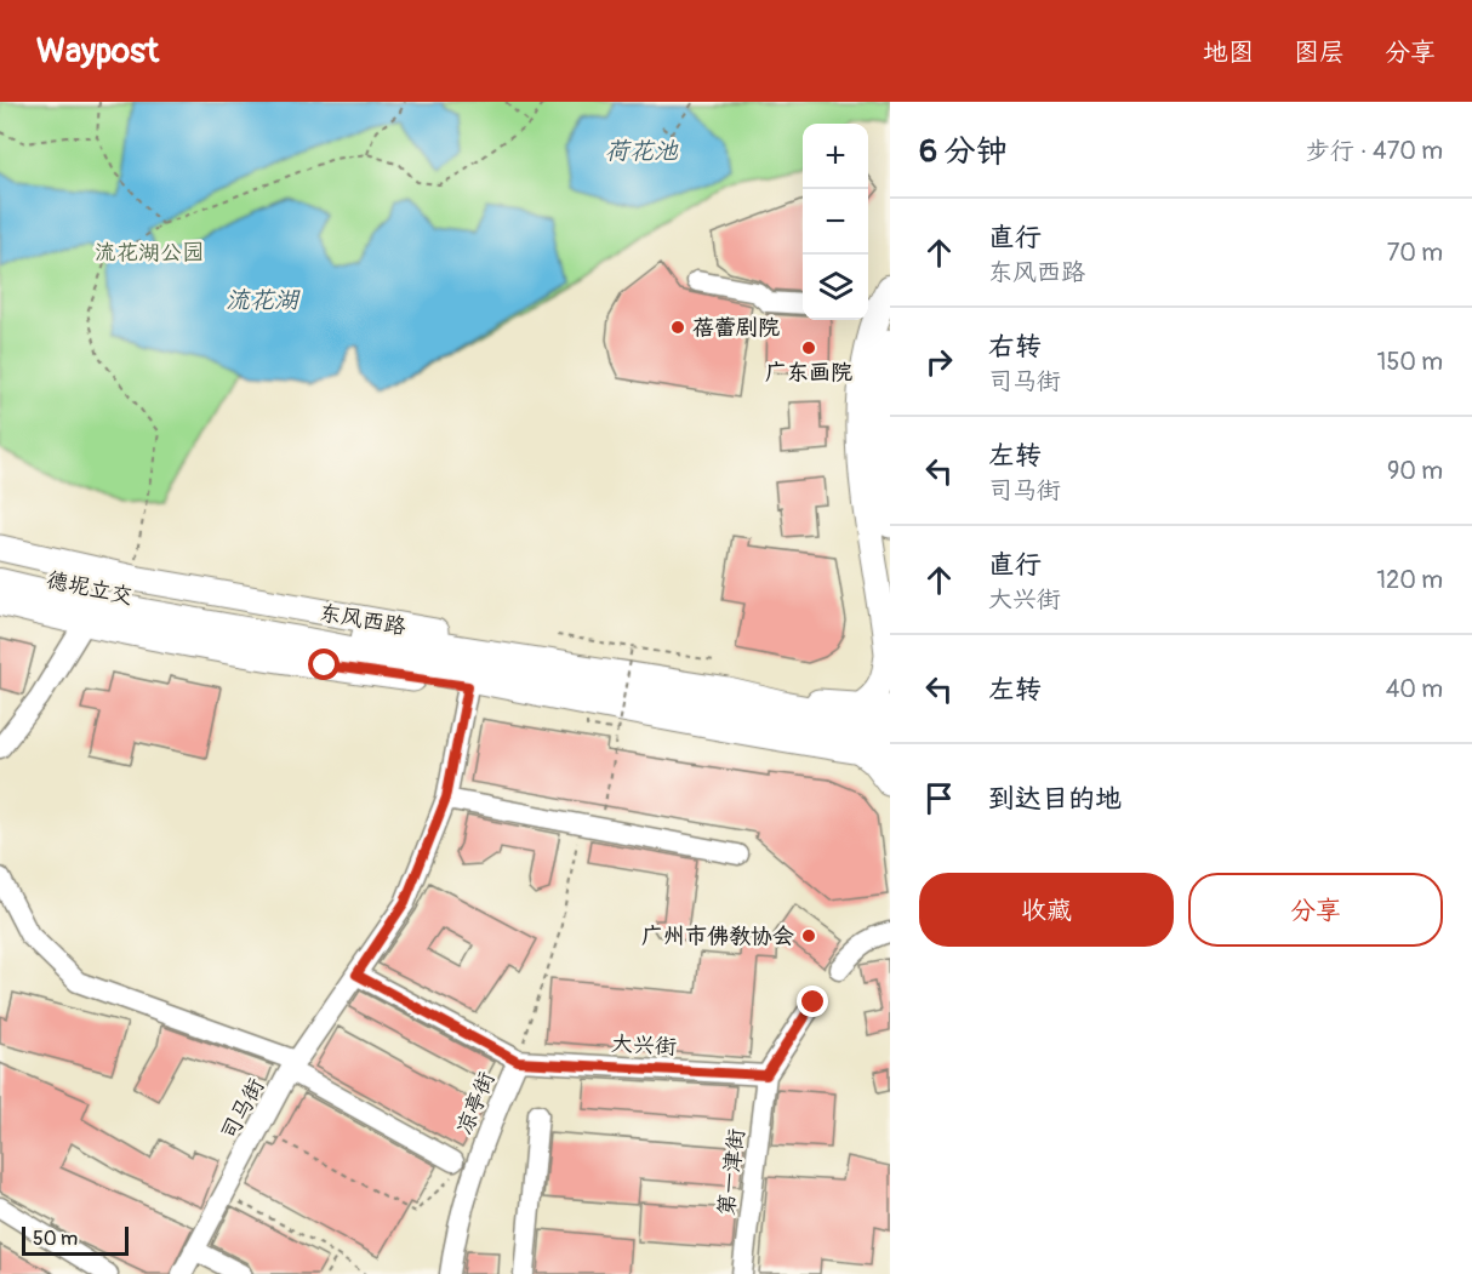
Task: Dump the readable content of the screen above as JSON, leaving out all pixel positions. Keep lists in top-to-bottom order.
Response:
{
  "streets": {
    "highway": ["德坭立交", "东风西路"],
    "street": [
      "大兴街",
      "凉亭街",
      "司马街",
      "第一津街"
    ]
  },
  "crossings": [
    ["德坭立交", "东风西路"],
    ["东风西路", "司马街"],
    ["大兴街", "凉亭街"],
    ["大兴街", "第一津街"]
  ],
  "water": ["荷花池", "流花湖"],
  "parks": ["流花湖公园"],
  "places": ["蓓蕾剧院", "广东画院", "广州市佛教协会"],
  "scale_bar": "50 m",
  "page": {
    "header": "Waypost",
    "nav": ["地图", "图层", "分享"],
    "heading": ["6 分钟", "步行 · 470 m"],
    "map_buttons": ["+", "−"],
    "list": [
      ["直行", "东风西路", "70 m"],
      ["右转", "司马街", "150 m"],
      ["左转", "司马街", "90 m"],
      ["直行", "大兴街", "120 m"],
      ["左转", "40 m"],
      "到达目的地"
    ],
    "buttons": ["收藏", "分享"],
    "scale": "50 m"
  }
}
